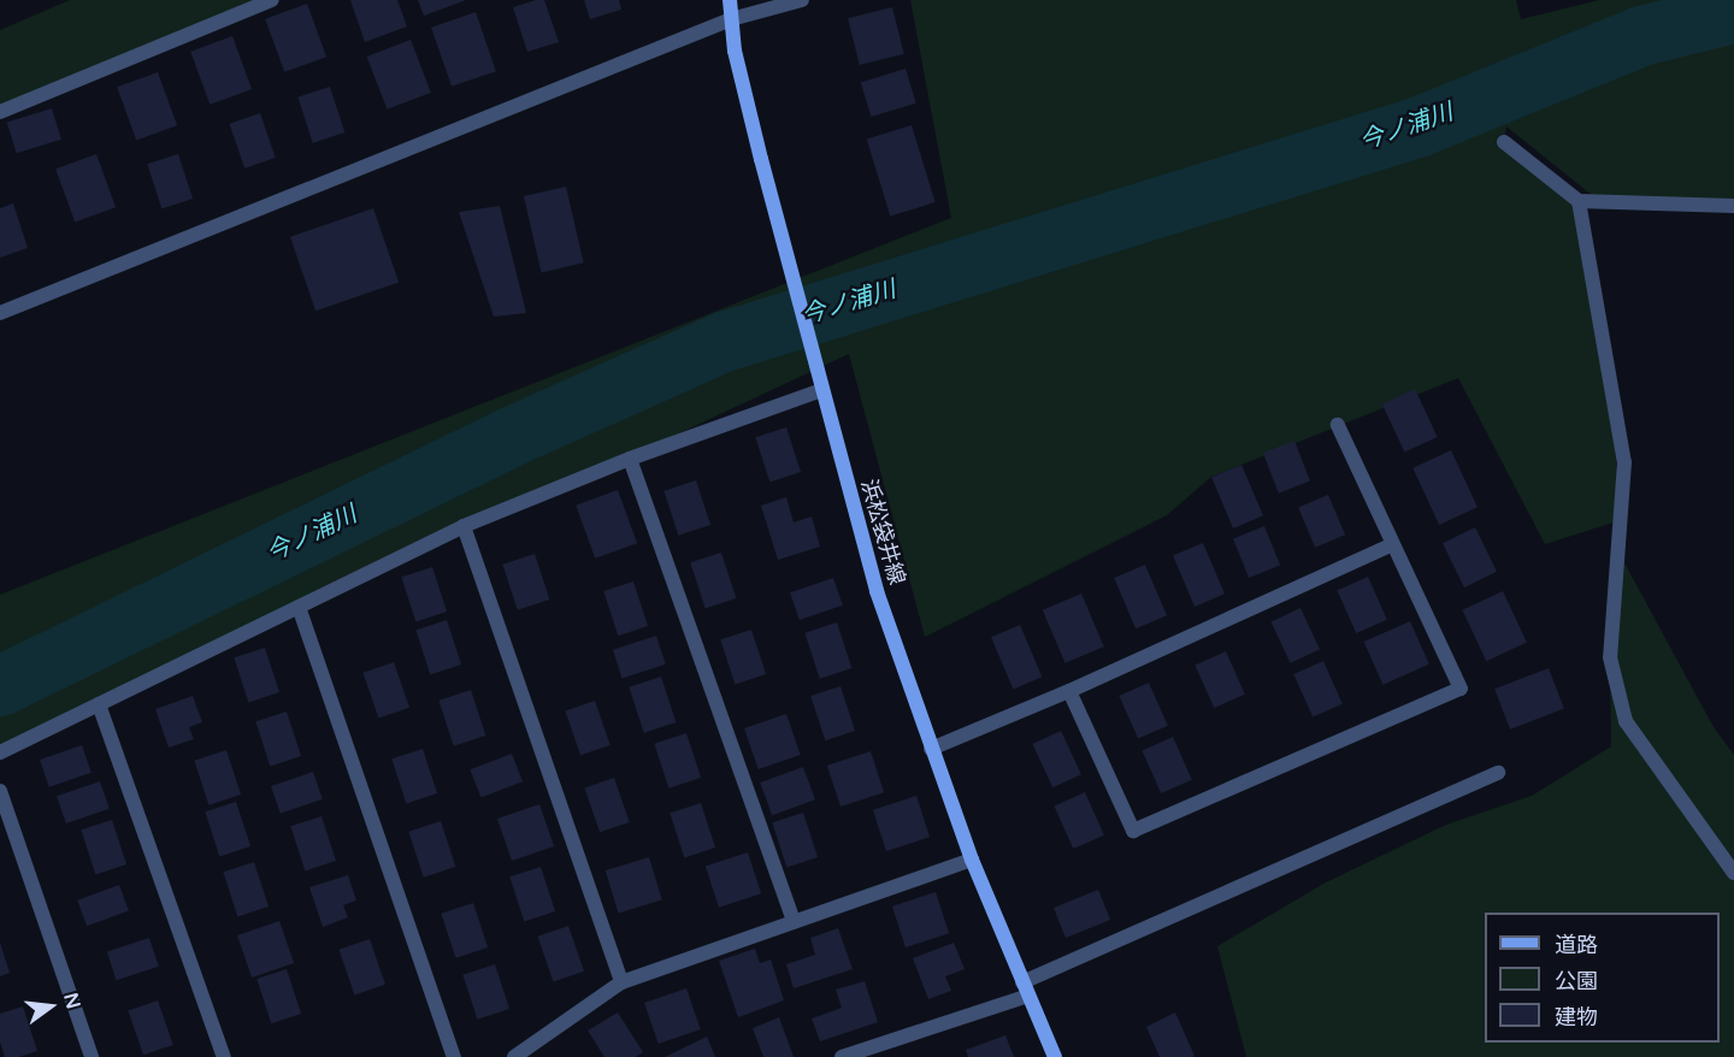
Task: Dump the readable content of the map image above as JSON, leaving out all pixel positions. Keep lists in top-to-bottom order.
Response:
{
  "streets": {
    "main road": ["浜松袋井線"]
  },
  "water": ["今ノ浦川"],
  "legend": ["道路", "公園", "建物"],
  "north": "right"
}
